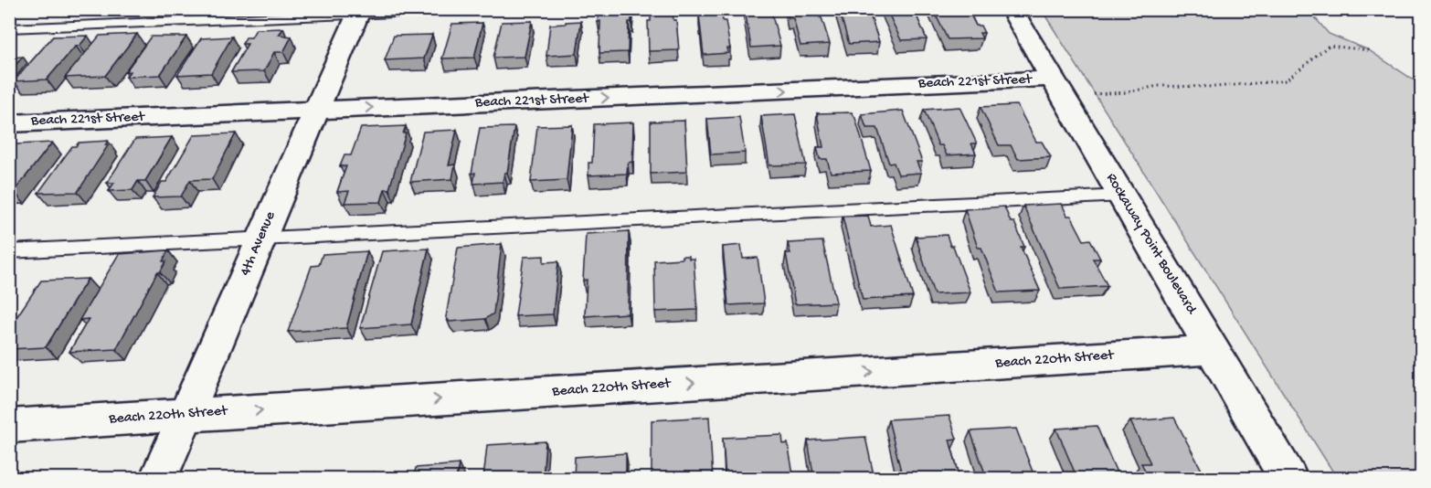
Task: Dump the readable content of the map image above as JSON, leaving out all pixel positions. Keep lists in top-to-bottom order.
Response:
{
  "streets": {
    "street": [
      "Beach 221st Street",
      "4th Avenue",
      "Rockaway Point Boulevard",
      "Beach 220th Street"
    ]
  },
  "crossings": [
    ["Beach 221st Street", "4th Avenue"],
    ["Beach 221st Street", "Rockaway Point Boulevard"],
    ["4th Avenue", "Beach 220th Street"],
    ["Rockaway Point Boulevard", "Beach 220th Street"]
  ],
  "one_way": ["Beach 221st Street", "Beach 220th Street"]
}
